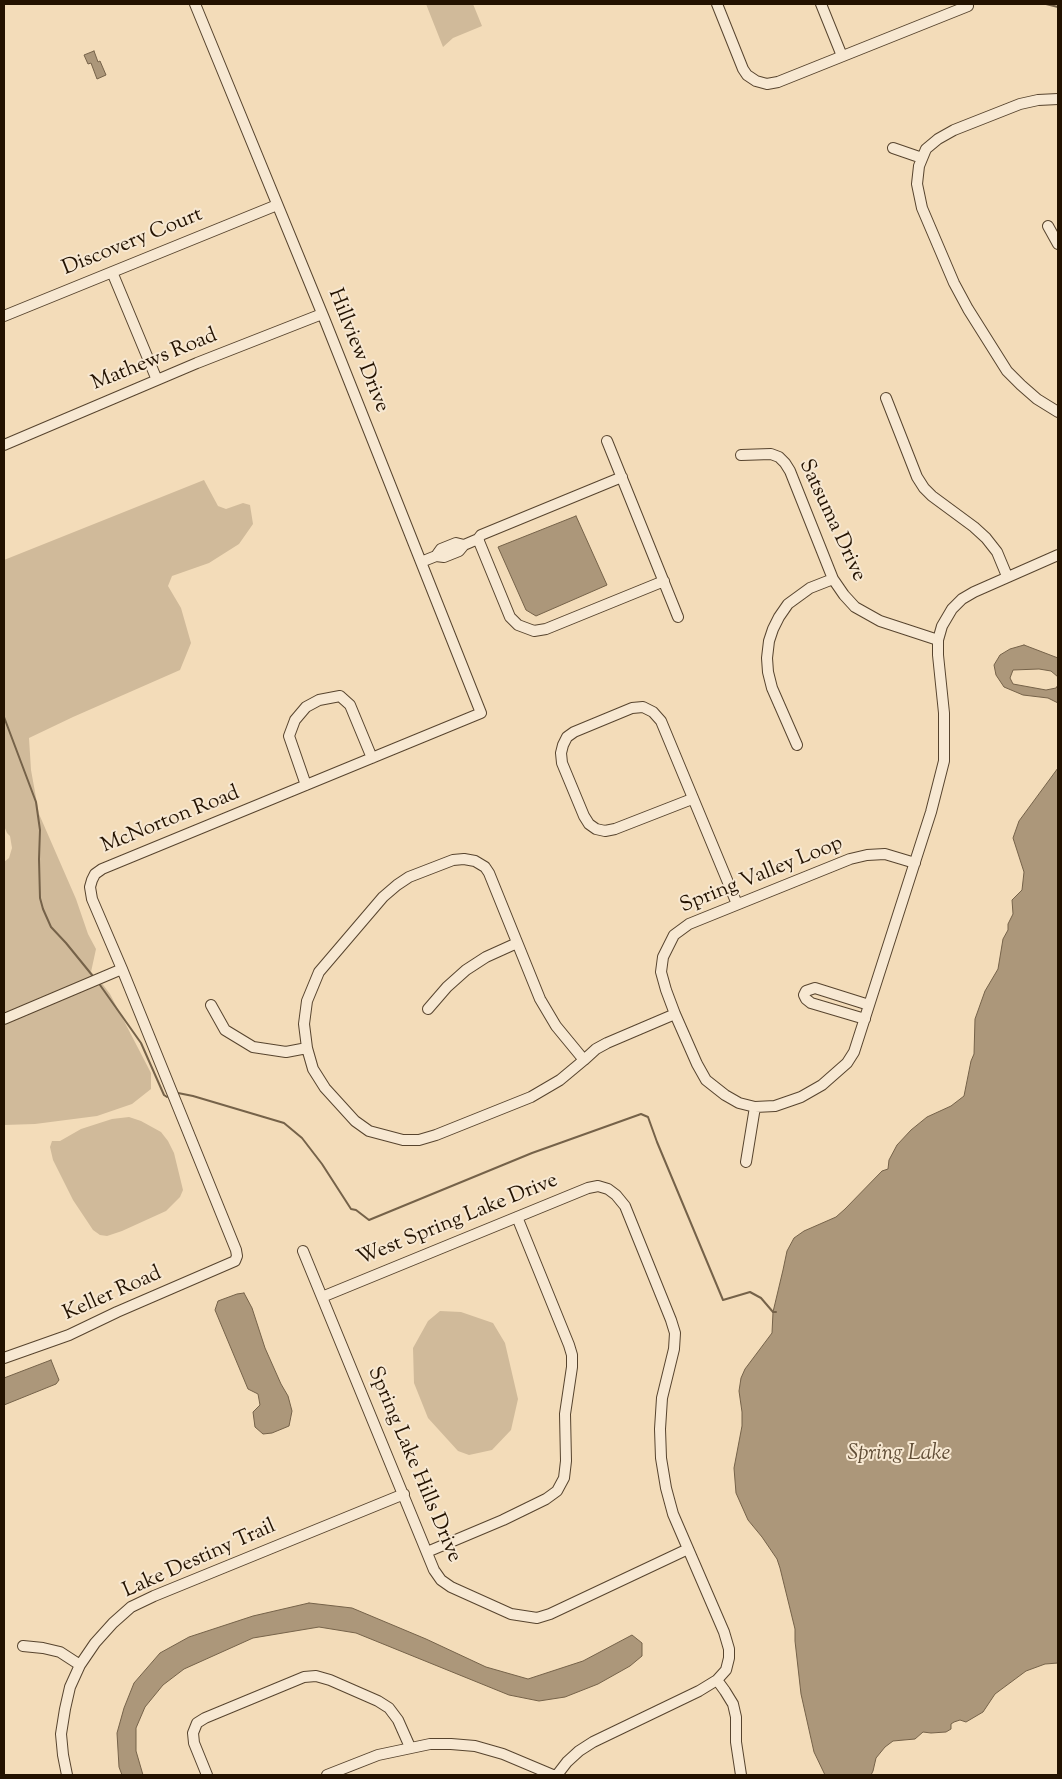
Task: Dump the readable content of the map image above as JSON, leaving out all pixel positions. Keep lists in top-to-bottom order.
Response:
{
  "streets": {
    "street": [
      "Discovery Court",
      "Hillview Drive",
      "Mathews Road",
      "Satsuma Drive",
      "McNorton Road",
      "Spring Valley Loop",
      "West Spring Lake Drive",
      "Keller Road",
      "Spring Lake Hills Drive",
      "Lake Destiny Trail"
    ]
  },
  "crossings": [
    ["Discovery Court", "Hillview Drive"],
    ["Hillview Drive", "Mathews Road"],
    ["Hillview Drive", "McNorton Road"],
    ["McNorton Road", "Keller Road"],
    ["West Spring Lake Drive", "Spring Lake Hills Drive"],
    ["Spring Lake Hills Drive", "Lake Destiny Trail"]
  ],
  "water": ["Spring Lake"]
}
